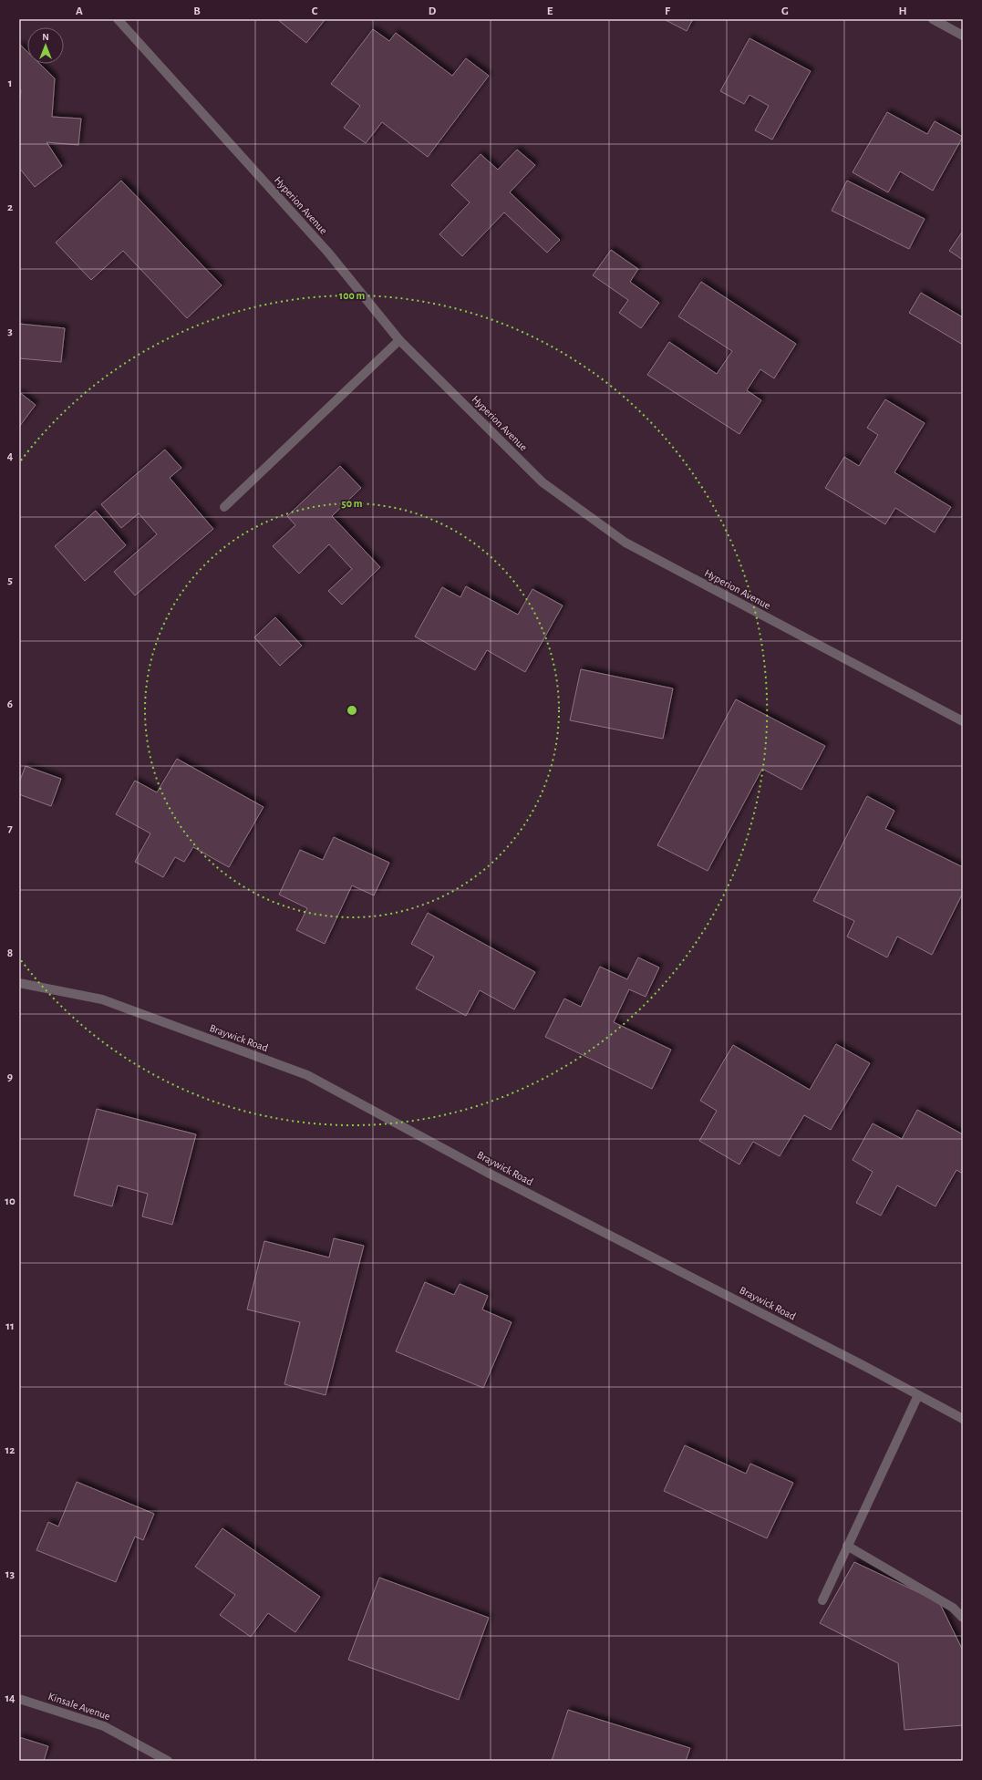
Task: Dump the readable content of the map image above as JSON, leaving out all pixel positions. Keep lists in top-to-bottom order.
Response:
{
  "streets": {
    "street": ["Hyperion Avenue", "Braywick Road", "Kinsale Avenue"]
  },
  "north": "top",
  "grid": {
    "columns": [
      "A",
      "B",
      "C",
      "D",
      "E",
      "F",
      "G",
      "H"
    ],
    "rows": [
      "1",
      "2",
      "3",
      "4",
      "5",
      "6",
      "7",
      "8",
      "9",
      "10",
      "11",
      "12",
      "13",
      "14"
    ]
  },
  "rings": ["100 m", "50 m"]
}
